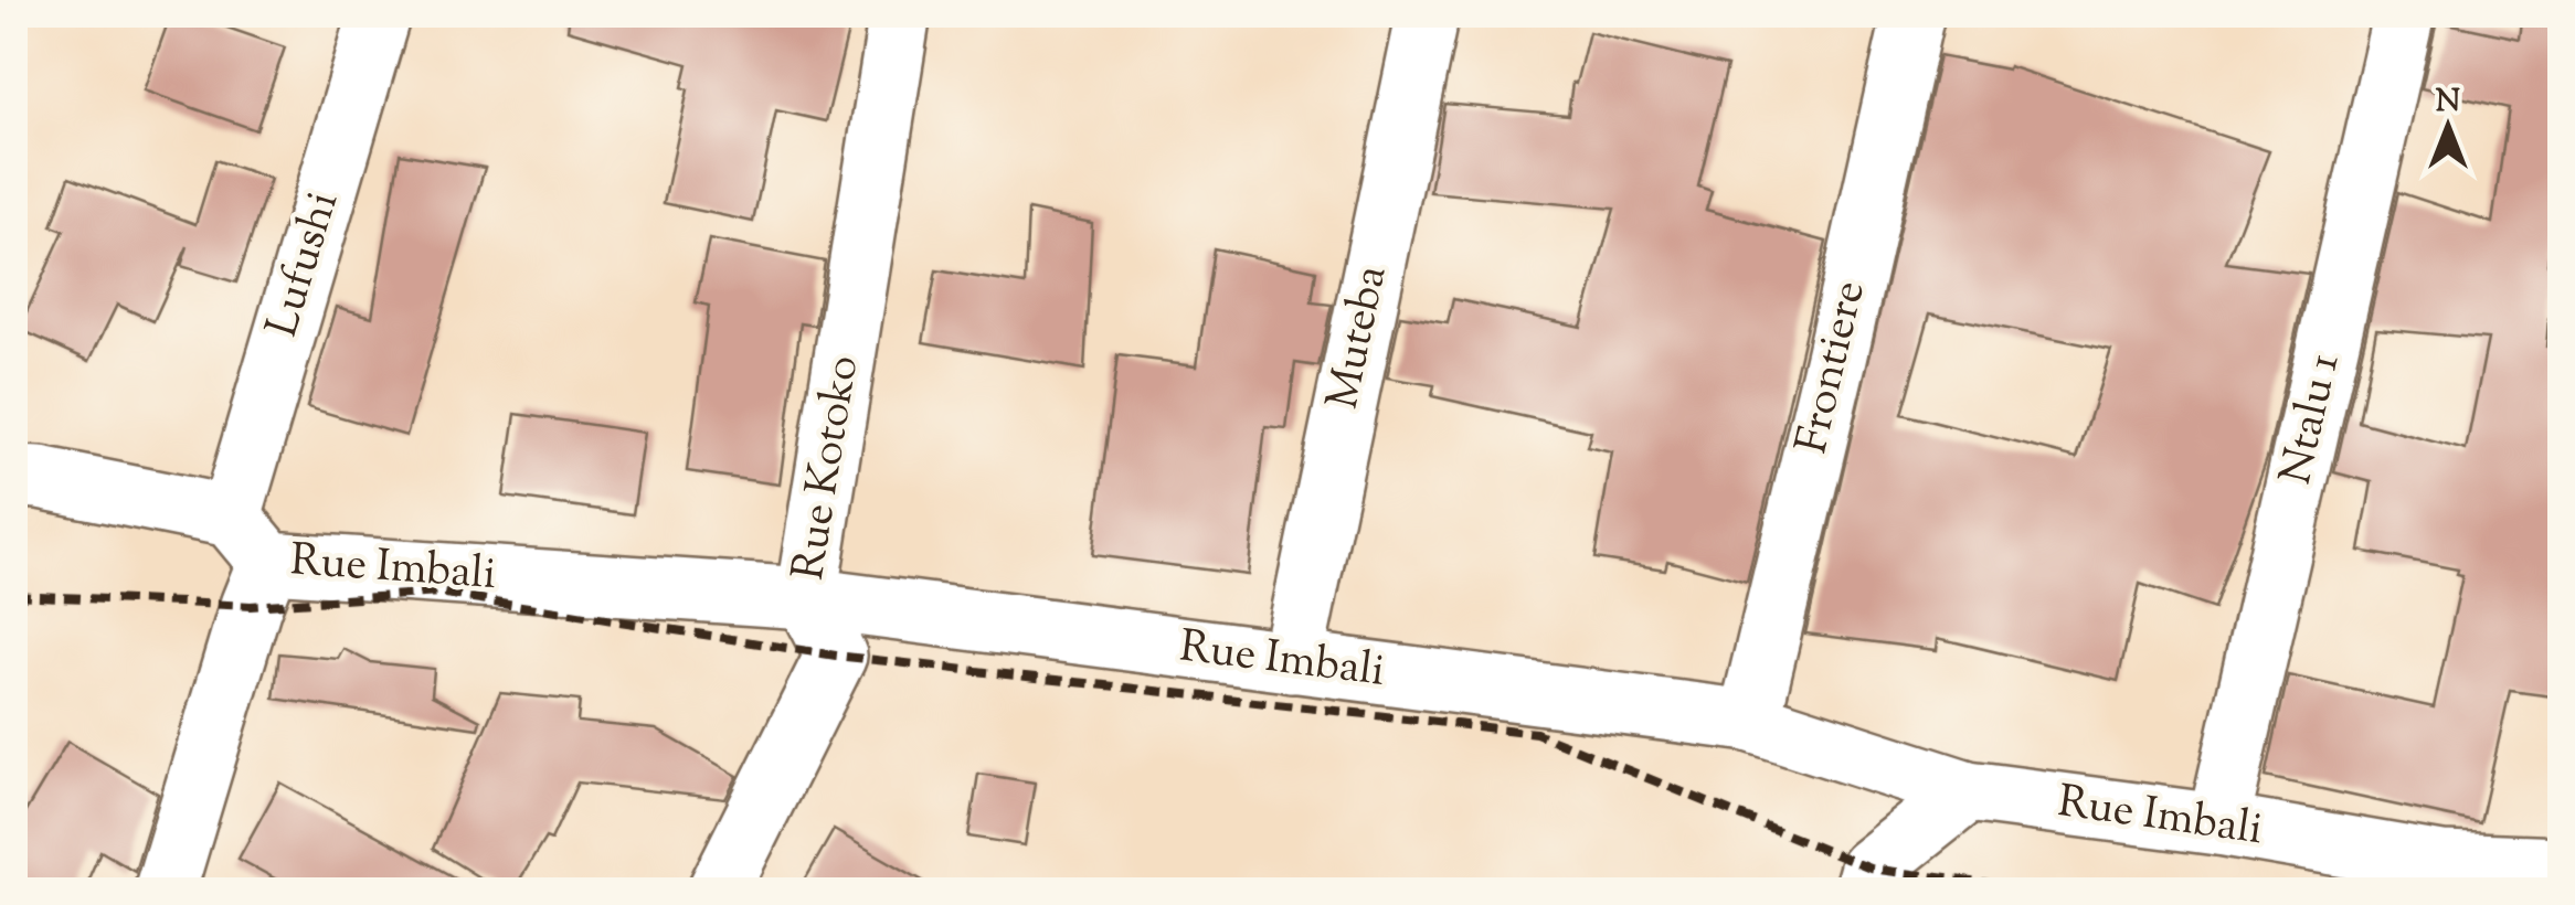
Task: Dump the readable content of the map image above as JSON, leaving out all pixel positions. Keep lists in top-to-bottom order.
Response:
{
  "streets": {
    "street": [
      "Lufushi",
      "Muteba",
      "Frontiere",
      "Ntalu 1",
      "Rue Kotoko",
      "Rue Imbali"
    ]
  },
  "crossings": [
    ["Lufushi", "Rue Imbali"],
    ["Muteba", "Rue Imbali"],
    ["Frontiere", "Rue Imbali"],
    ["Ntalu 1", "Rue Imbali"],
    ["Rue Kotoko", "Rue Imbali"]
  ],
  "north": "top"
}
